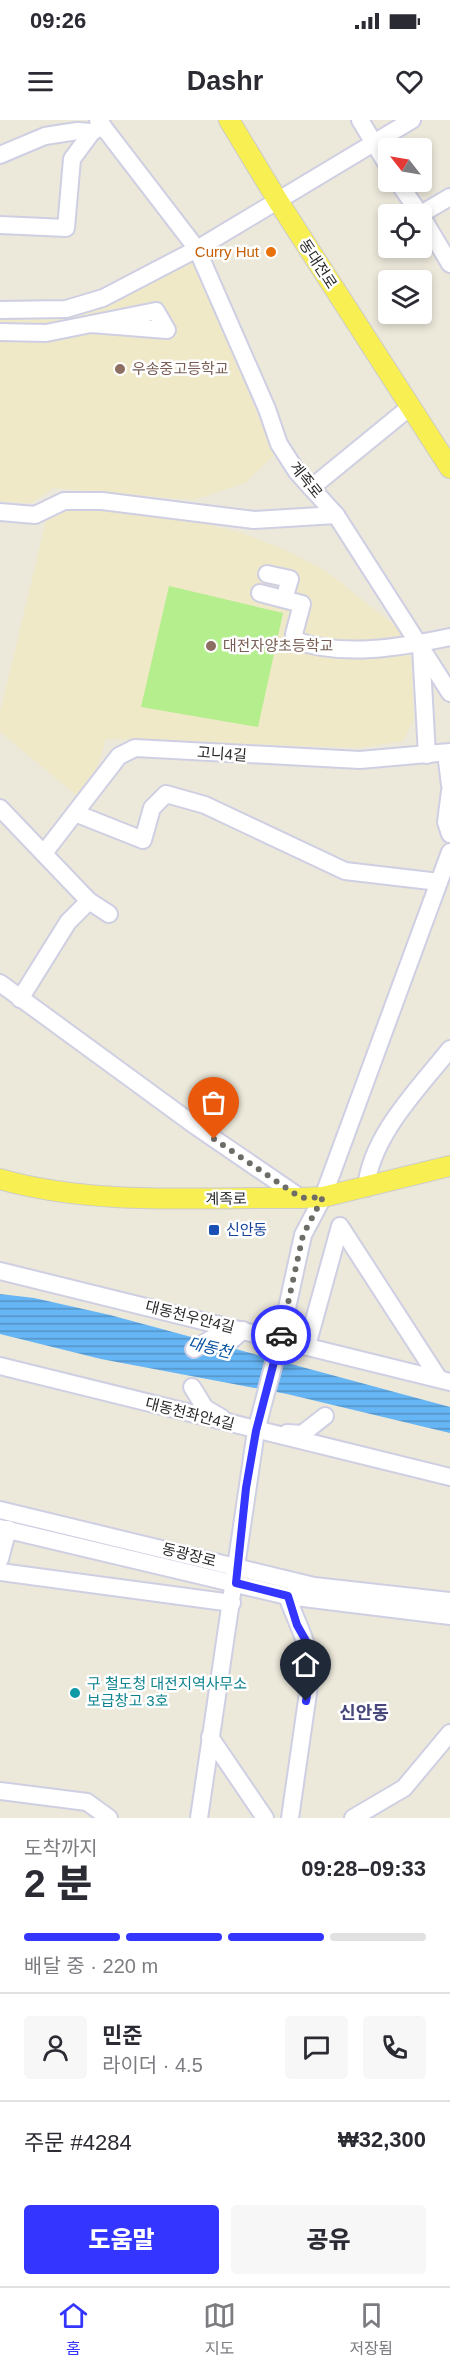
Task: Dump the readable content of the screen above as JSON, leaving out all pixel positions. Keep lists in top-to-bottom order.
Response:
{
  "streets": {
    "main road": ["동대전로", "계족로"],
    "street": [
      "고니4길",
      "대동천우안4길",
      "대동천좌안4길",
      "동광장로"
    ]
  },
  "districts": ["신안동"],
  "water": ["대동천"],
  "places": {
    "other": [
      "Curry Hut",
      "우송중고등학교",
      "대전자양초등학교",
      "구 철도청 대전지역사무소 보급창고 3호"
    ],
    "transit": ["신안동"]
  },
  "north": "top left",
  "page": {
    "status": "09:26",
    "header": "Dashr",
    "heading": ["2 분", "도착까지", "09:28–09:33"],
    "panel": [
      "민준",
      "라이더 · 4.5",
      "주문 #4284",
      "₩32,300"
    ],
    "bar": "배달 중 · 220 m",
    "buttons": ["도움말", "공유"],
    "tabs": ["홈", "지도", "저장됨"]
  }
}
